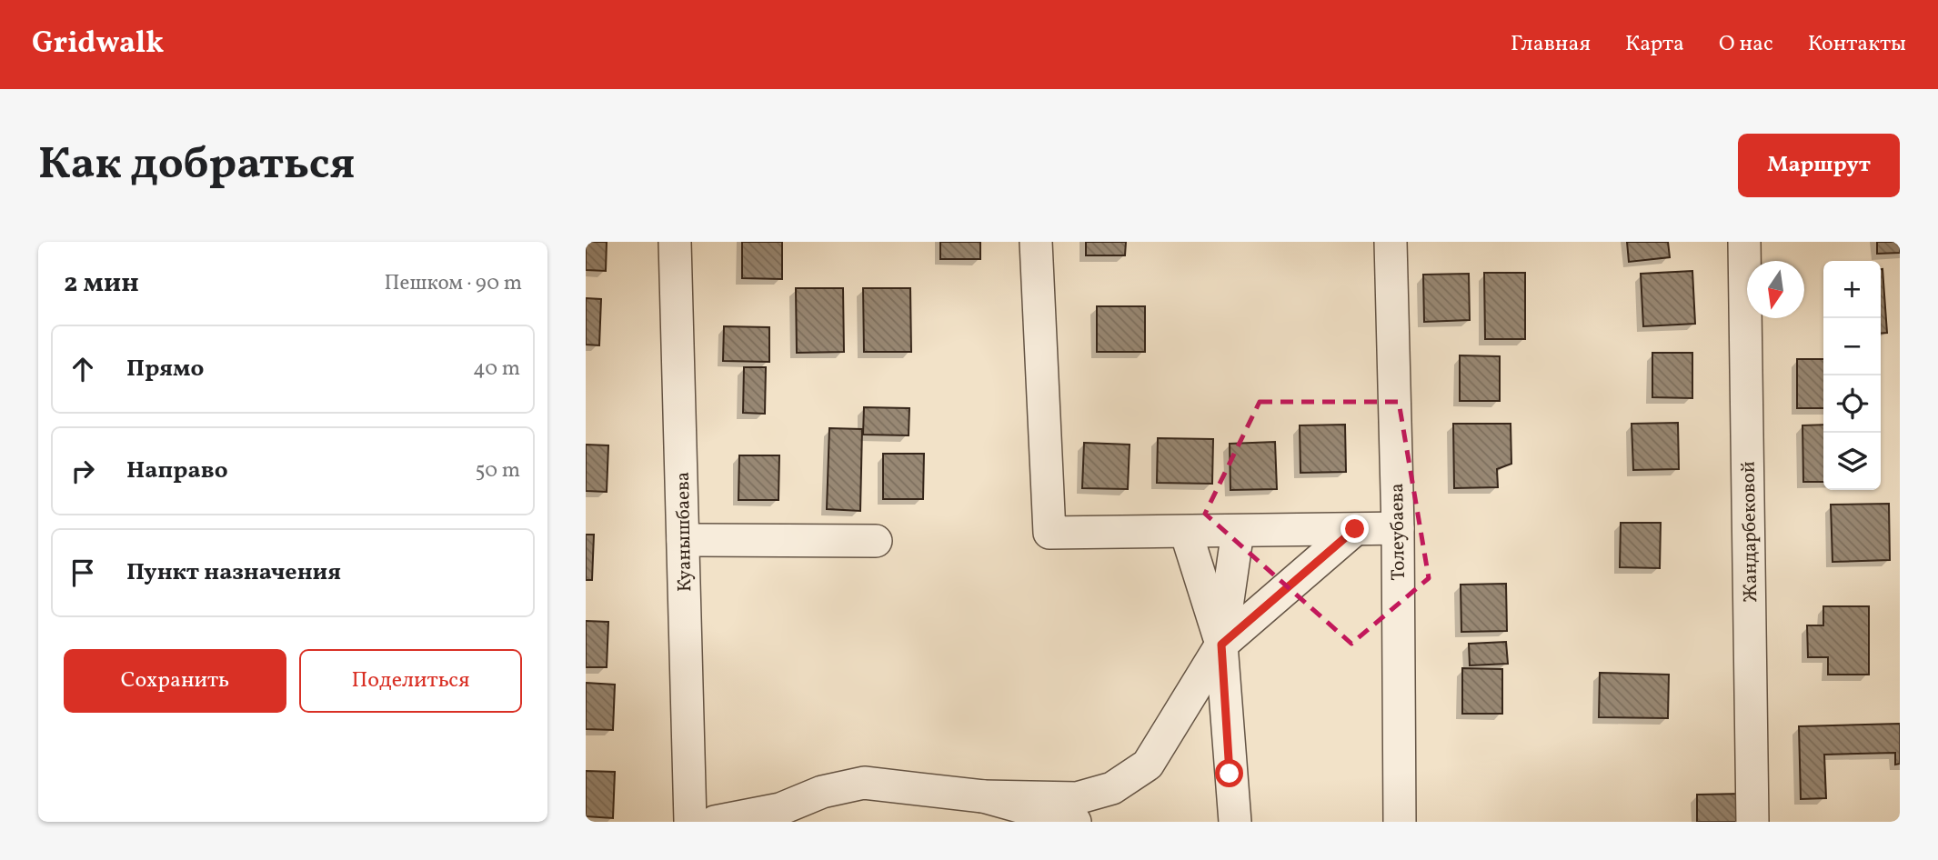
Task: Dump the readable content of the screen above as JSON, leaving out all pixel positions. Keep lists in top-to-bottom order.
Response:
{
  "streets": {
    "street": ["Куанышбаева", "Толеубаева", "Жандарбековой"]
  },
  "north": "bottom",
  "page": {
    "header": "Gridwalk",
    "nav": [
      "Главная",
      "Карта",
      "О нас",
      "Контакты"
    ],
    "buttons": [
      "Маршрут",
      ["Сохранить", "Поделиться"]
    ],
    "title": "Как добраться",
    "heading": ["2 мин", "Пешком · 90 m"],
    "map_buttons": ["+", "−"],
    "list": [
      ["Прямо", "40 m"],
      ["Направо", "50 m"],
      "Пункт назначения"
    ]
  }
}
